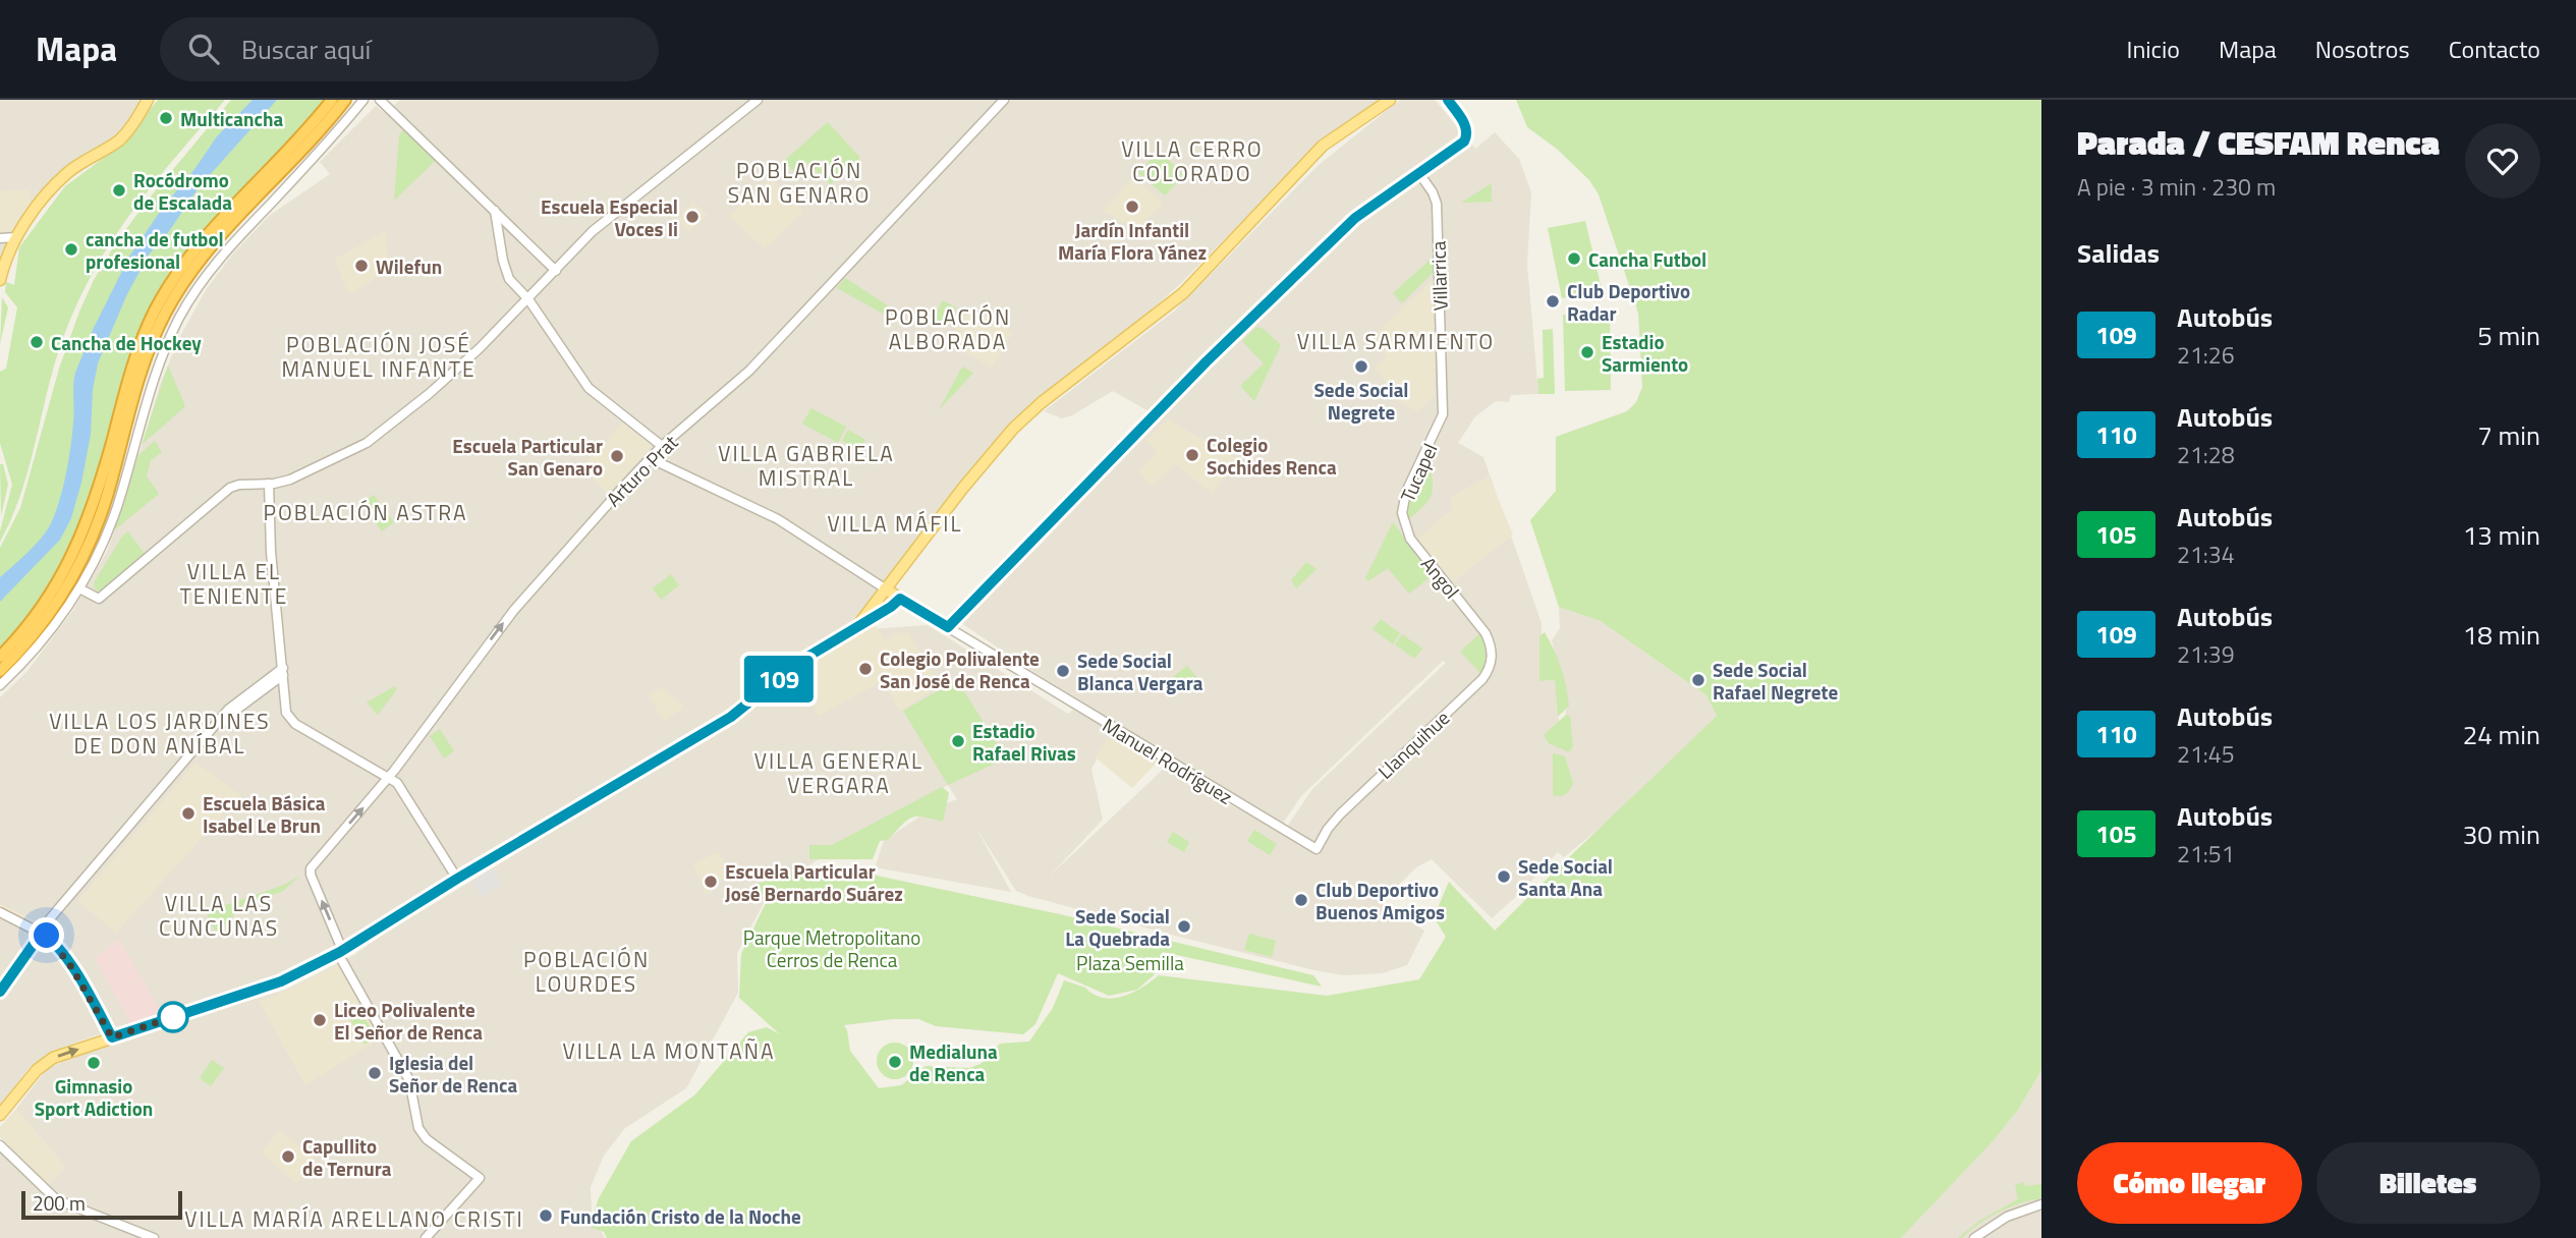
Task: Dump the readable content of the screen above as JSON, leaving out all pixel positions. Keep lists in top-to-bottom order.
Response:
{
  "streets": {
    "main road": ["Manuel Rodríguez"],
    "street": [
      "Villarrica",
      "Arturo Prat",
      "Tucapel",
      "Angol",
      "Llanquihue"
    ]
  },
  "crossings": [
    ["Villarrica", "Tucapel"],
    ["Arturo Prat", "Manuel Rodríguez"],
    ["Tucapel", "Angol"],
    ["Angol", "Llanquihue"],
    ["Llanquihue", "Manuel Rodríguez"]
  ],
  "one_way": ["Arturo Prat"],
  "districts": [
    "VILLA CERRO COLORADO",
    "POBLACIÓN SAN GENARO",
    "POBLACIÓN ALBORADA",
    "VILLA SARMIENTO",
    "POBLACIÓN JOSÉ MANUEL INFANTE",
    "VILLA GABRIELA MISTRAL",
    "POBLACIÓN ASTRA",
    "VILLA MÁFIL",
    "VILLA EL TENIENTE",
    "VILLA LOS JARDINES DE DON ANÍBAL",
    "VILLA GENERAL VERGARA",
    "VILLA LAS CUNCUNAS",
    "POBLACIÓN LOURDES",
    "VILLA LA MONTAÑA",
    "VILLA MARÍA ARELLANO CRISTI"
  ],
  "parks": ["Parque Metropolitano Cerros de Renca", "Plaza Semilla"],
  "places": [
    "Multicancha",
    "Rocódromo de Escalada",
    "Jardín Infantil María Flora Yánez",
    "Escuela Especial Voces Ii",
    "cancha de futbol profesional",
    "Cancha Futbol",
    "Wilefun",
    "Club Deportivo Radar",
    "Cancha de Hockey",
    "Estadio Sarmiento",
    "Sede Social Negrete",
    "Colegio Sochides Renca",
    "Escuela Particular San Genaro",
    "Colegio Polivalente San José de Renca",
    "Sede Social Blanca Vergara",
    "Sede Social Rafael Negrete",
    "Estadio Rafael Rivas",
    "Escuela Básica Isabel Le Brun",
    "Sede Social Santa Ana",
    "Escuela Particular José Bernardo Suárez",
    "Club Deportivo Buenos Amigos",
    "Sede Social La Quebrada",
    "Liceo Polivalente El Señor de Renca",
    "Medialuna de Renca",
    "Gimnasio Sport Adiction",
    "Iglesia del Señor de Renca",
    "Capullito de Ternura",
    "Fundación Cristo de la Noche"
  ],
  "lines": ["bus line 109"],
  "scale_bar": "200 m",
  "page": {
    "header": "Mapa",
    "search": "Buscar aquí",
    "nav": [
      "Inicio",
      "Mapa",
      "Nosotros",
      "Contacto"
    ],
    "on_map": "109",
    "heading": [
      ["Parada / CESFAM Renca", "A pie · 3 min · 230 m"],
      "Salidas"
    ],
    "list": [
      {
        "mark": "109",
        "name": "Autobús",
        "note": "21:26",
        "value": "5 min"
      },
      {
        "mark": "110",
        "name": "Autobús",
        "note": "21:28",
        "value": "7 min"
      },
      {
        "mark": "105",
        "name": "Autobús",
        "note": "21:34",
        "value": "13 min"
      },
      {
        "mark": "109",
        "name": "Autobús",
        "note": "21:39",
        "value": "18 min"
      },
      {
        "mark": "110",
        "name": "Autobús",
        "note": "21:45",
        "value": "24 min"
      },
      {
        "mark": "105",
        "name": "Autobús",
        "note": "21:51",
        "value": "30 min"
      }
    ],
    "buttons": ["Cómo llegar", "Billetes"],
    "scale": "200 m"
  }
}
